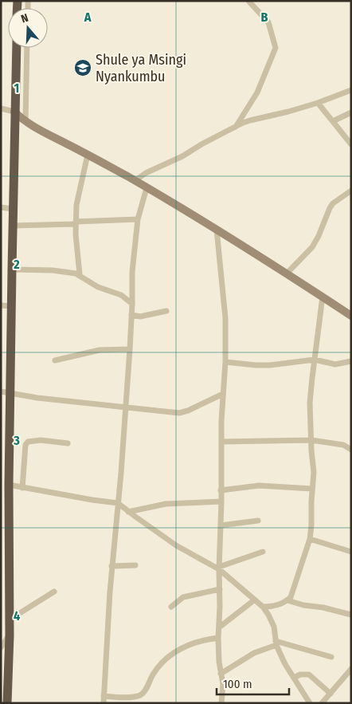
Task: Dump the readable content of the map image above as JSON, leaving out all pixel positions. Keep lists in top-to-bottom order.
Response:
{
  "places": {
    "school or university": ["Shule ya Msingi Nyankumbu"]
  },
  "scale_bar": "100 m",
  "north": "top",
  "grid": {
    "columns": ["A", "B"],
    "rows": [
      "1",
      "2",
      "3",
      "4"
    ]
  }
}
